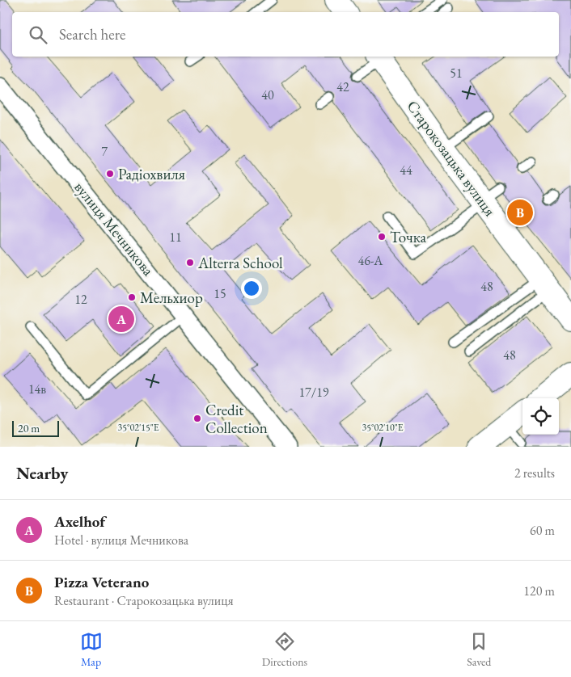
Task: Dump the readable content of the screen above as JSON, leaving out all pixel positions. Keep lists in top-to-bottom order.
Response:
{
  "streets": {
    "street": ["Старокозацька вулиця", "вулиця Мечникова"]
  },
  "places": [
    "Радіохвиля",
    "Точка",
    "Alterra School",
    "Мельхиор",
    "Credit Collection"
  ],
  "house_numbers": [
    "51",
    "42",
    "40",
    "7",
    "44",
    "11",
    "46-А",
    "48",
    "15",
    "12",
    "48",
    "14в",
    "17/19"
  ],
  "scale_bar": "20 m",
  "page": {
    "search": "Search here",
    "pins": ["B", "A"],
    "scale": "20 m",
    "heading": ["Nearby", "2 results"],
    "list": [
      {
        "mark": "A",
        "name": "Axelhof",
        "note": "Hotel · вулиця Мечникова",
        "value": "60 m"
      },
      {
        "mark": "B",
        "name": "Pizza Veterano",
        "note": "Restaurant · Старокозацька вулиця",
        "value": "120 m"
      }
    ],
    "nav": ["Map", "Directions", "Saved"]
  },
  "coordinates": ["35°02'15\"E", "35°02'10\"E"]
}
